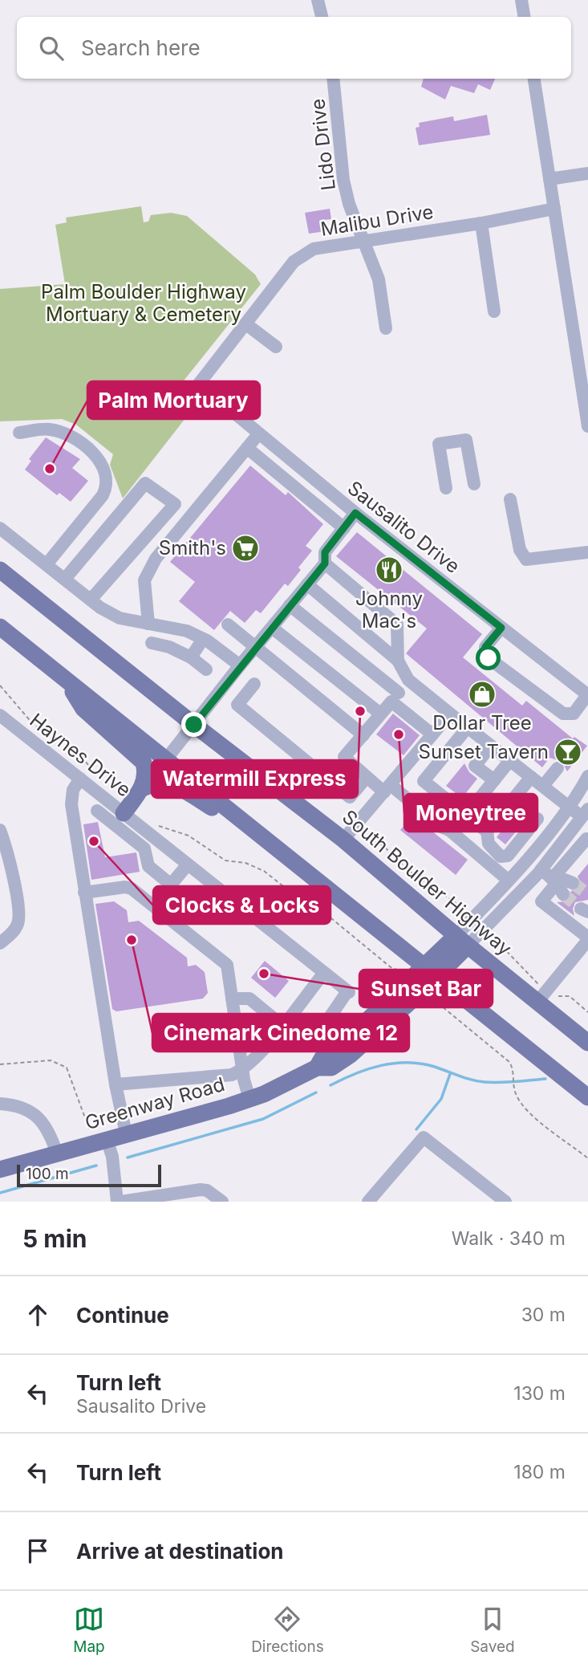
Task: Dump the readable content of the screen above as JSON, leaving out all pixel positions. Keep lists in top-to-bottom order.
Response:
{
  "streets": {
    "main road": ["South Boulder Highway", "Greenway Road"],
    "street": [
      "Lido Drive",
      "Malibu Drive",
      "Sausalito Drive",
      "Haynes Drive"
    ]
  },
  "crossings": [
    ["Lido Drive", "Malibu Drive"],
    ["Malibu Drive", "Sausalito Drive"],
    ["South Boulder Highway", "Greenway Road"]
  ],
  "parks": ["Palm Boulder Highway Mortuary & Cemetery"],
  "places": {
    "other": [
      "Palm Mortuary",
      "Watermill Express",
      "Moneytree",
      "Clocks & Locks",
      "Cinemark Cinedome 12",
      "Sunset Bar"
    ],
    "supermarket": ["Smith's"],
    "restaurant": ["Johnny Mac's"],
    "shop": ["Dollar Tree"],
    "bar": ["Sunset Tavern"]
  },
  "scale_bar": "100 m",
  "page": {
    "search": "Search here",
    "scale": "100 m",
    "heading": ["5 min", "Walk · 340 m"],
    "list": [
      ["Continue", "30 m"],
      ["Turn left", "Sausalito Drive", "130 m"],
      ["Turn left", "180 m"],
      "Arrive at destination"
    ],
    "nav": ["Map", "Directions", "Saved"]
  }
}
